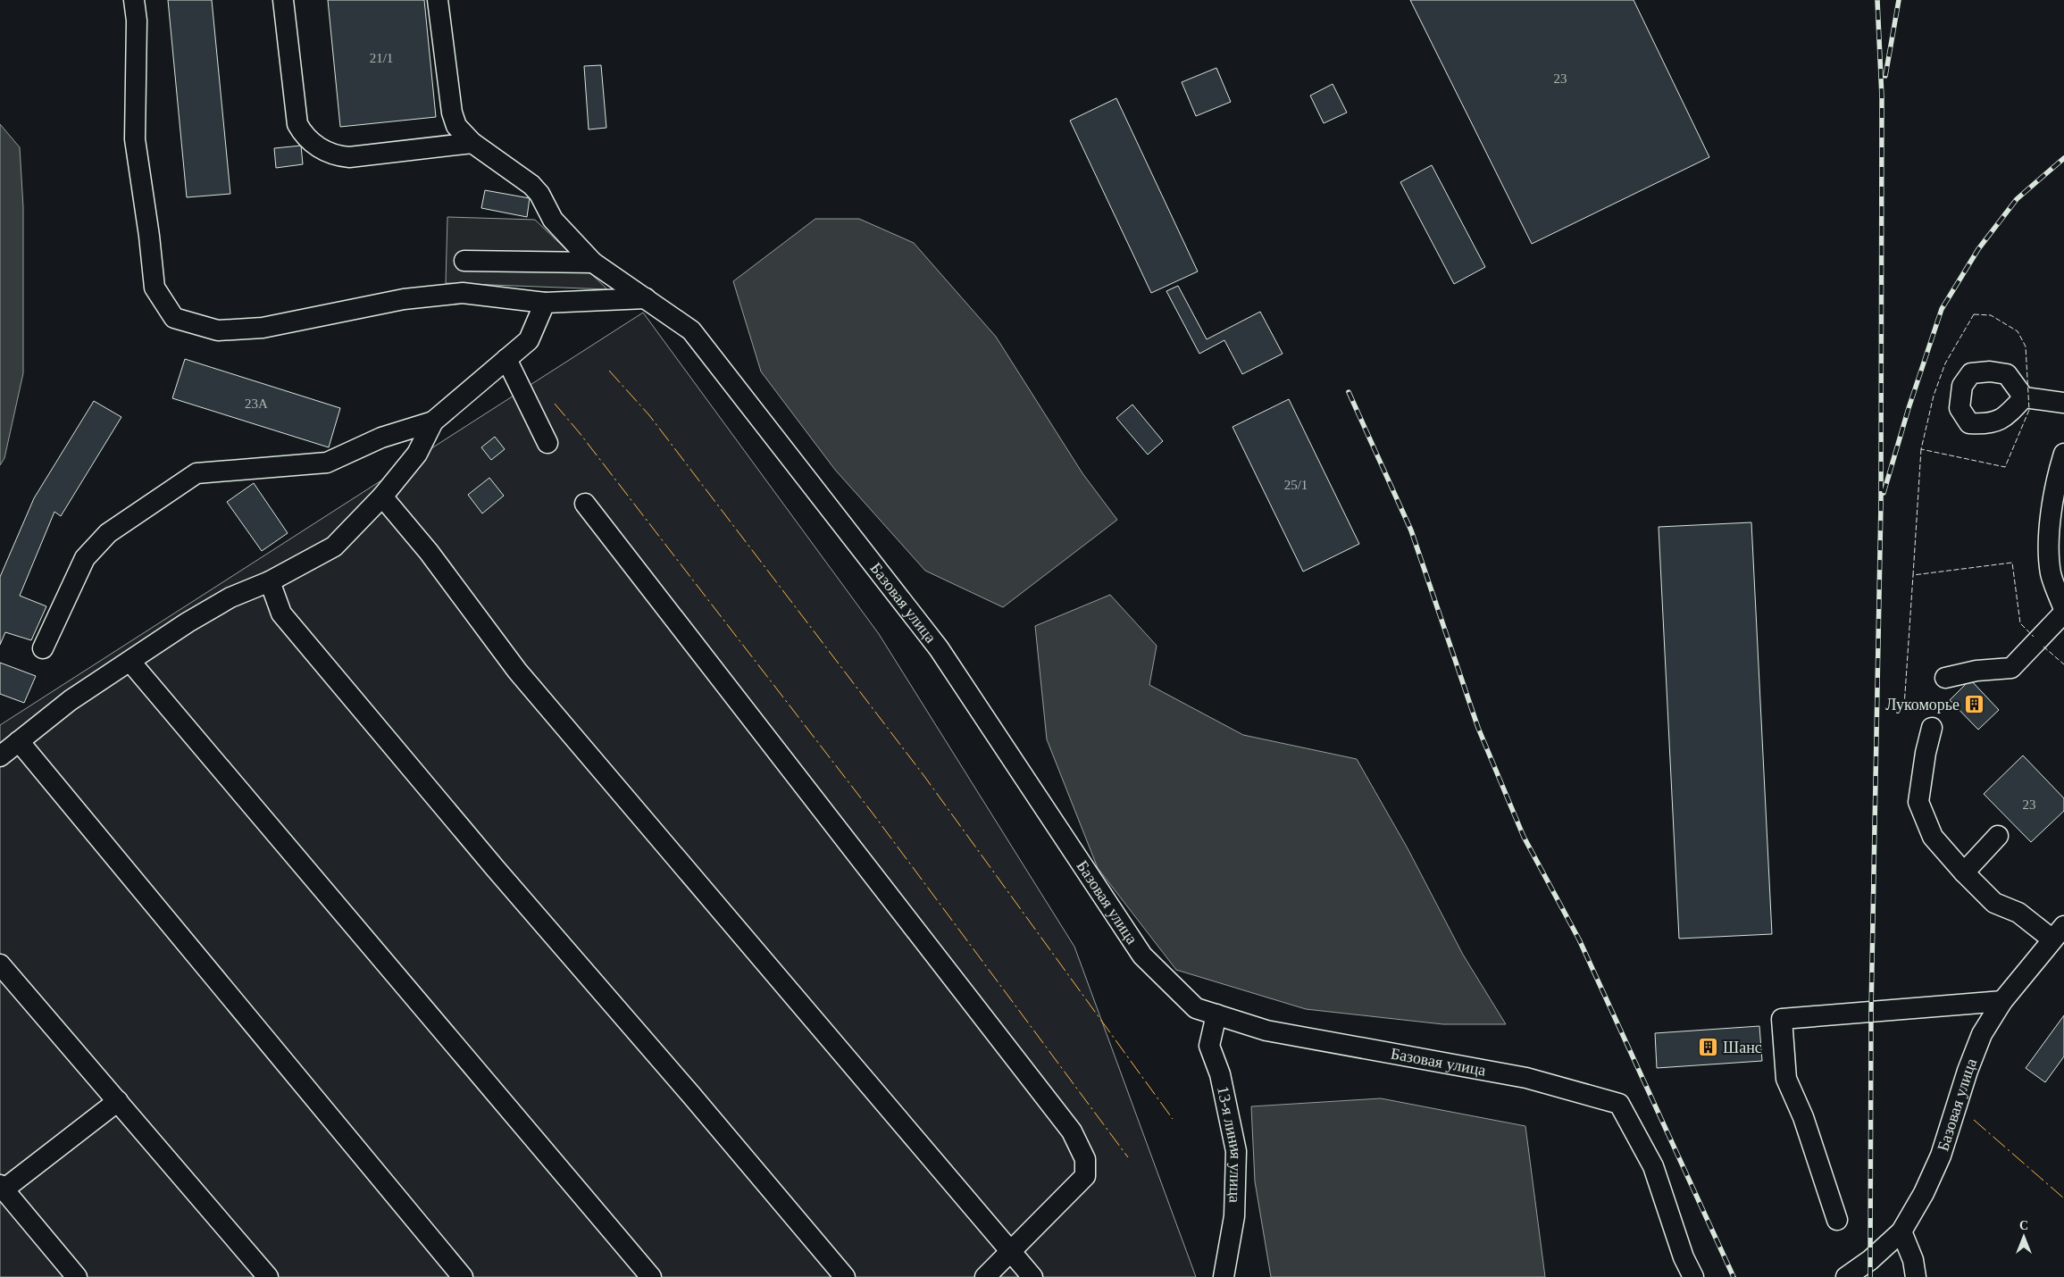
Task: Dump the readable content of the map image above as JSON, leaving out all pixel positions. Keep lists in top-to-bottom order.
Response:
{
  "streets": {
    "street": ["Базовая улица", "13-я линия улица"]
  },
  "crossings": [
    ["Базовая улица", "13-я линия улица"]
  ],
  "places": {
    "building": ["Лукоморье", "Шанс"]
  },
  "house_numbers": [
    "21/1",
    "23",
    "23А",
    "25/1",
    "23"
  ],
  "north": "top"
}
